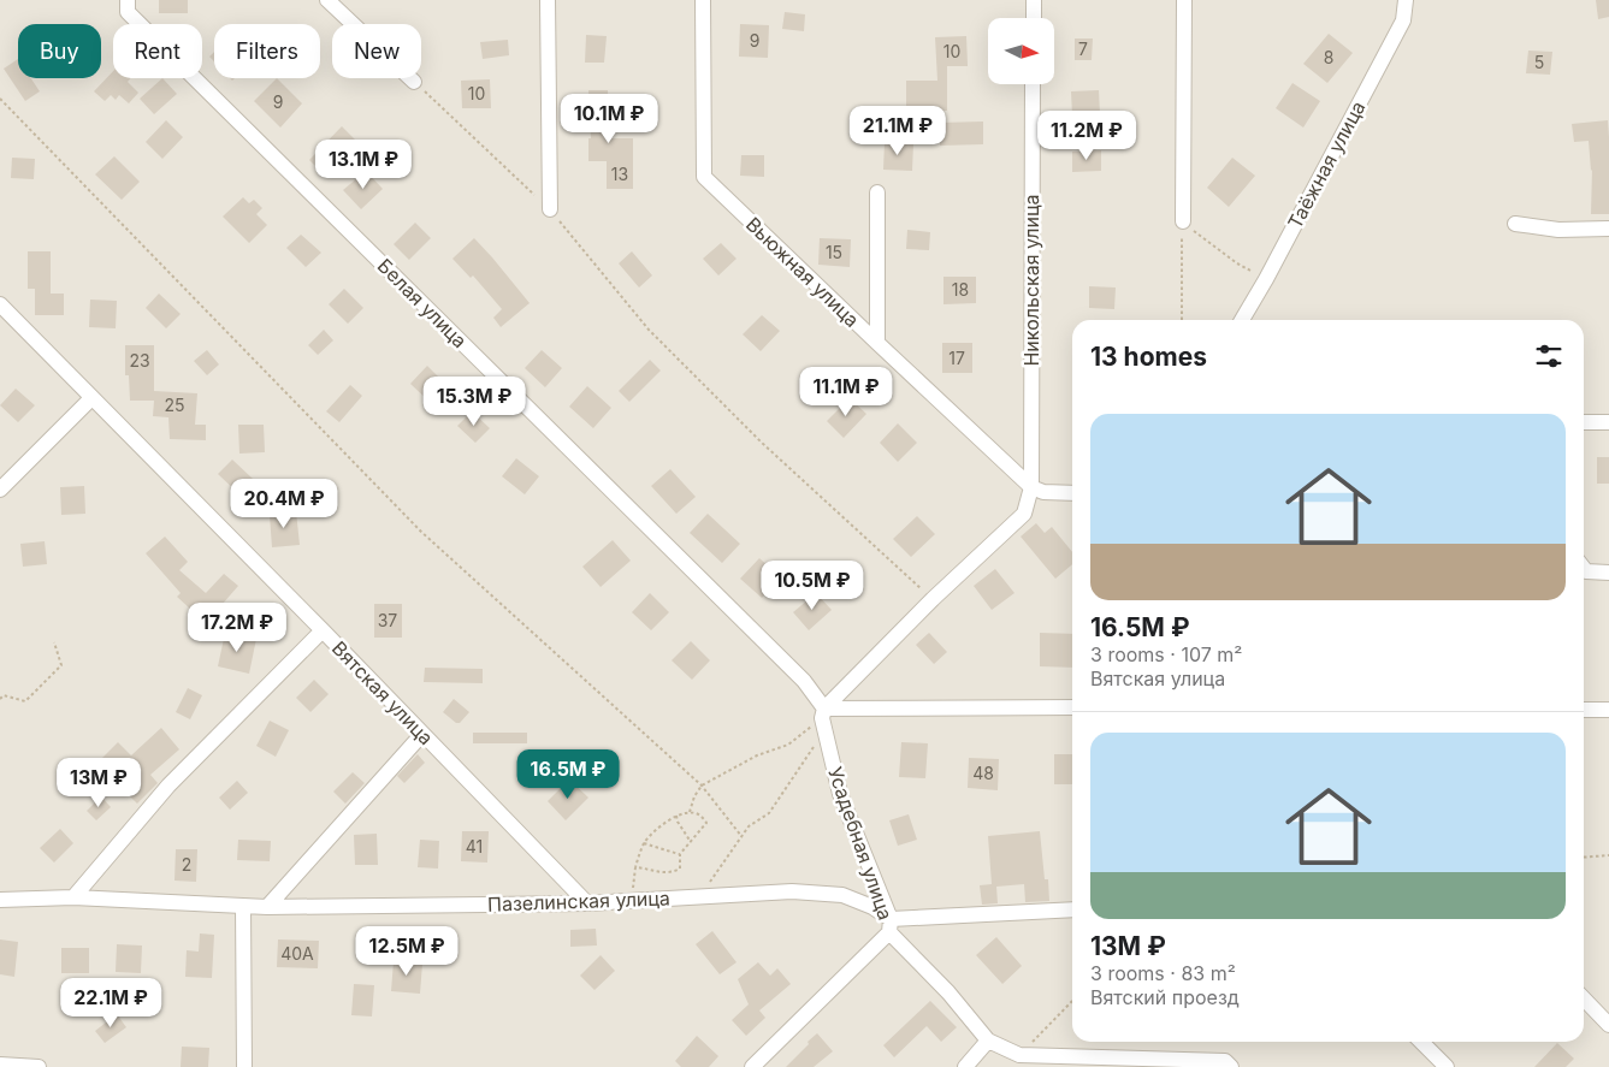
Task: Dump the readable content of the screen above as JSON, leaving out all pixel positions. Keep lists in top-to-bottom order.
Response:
{
  "streets": {
    "street": [
      "Таёжная улица",
      "Вьюжная улица",
      "Никольская улица",
      "Белая улица",
      "Вятская улица",
      "Усадебная улица",
      "Пазелинская улица"
    ]
  },
  "crossings": [
    ["Вьюжная улица", "Никольская улица"],
    ["Белая улица", "Усадебная улица"],
    ["Вятская улица", "Пазелинская улица"],
    ["Усадебная улица", "Пазелинская улица"]
  ],
  "house_numbers": [
    "9",
    "7",
    "10",
    "8",
    "5",
    "10",
    "9",
    "13",
    "15",
    "18",
    "17",
    "23",
    "25",
    "37",
    "48",
    "41",
    "2",
    "40А"
  ],
  "north": "right",
  "page": {
    "chip": [
      "Buy",
      "Rent",
      "Filters",
      "New"
    ],
    "price": [
      "10.1M ₽",
      "21.1M ₽",
      "11.2M ₽",
      "13.1M ₽",
      "11.1M ₽",
      "15.3M ₽",
      "20.4M ₽",
      "10.5M ₽",
      "17.2M ₽",
      "16.5M ₽",
      "13M ₽",
      "12.5M ₽",
      "22.1M ₽"
    ],
    "heading": "13 homes",
    "list": [
      {
        "name": "16.5M ₽",
        "note": "3 rooms · 107 m² · Вятская улица"
      },
      {
        "name": "13M ₽",
        "note": "3 rooms · 83 m² · Вятский проезд"
      }
    ]
  }
}
